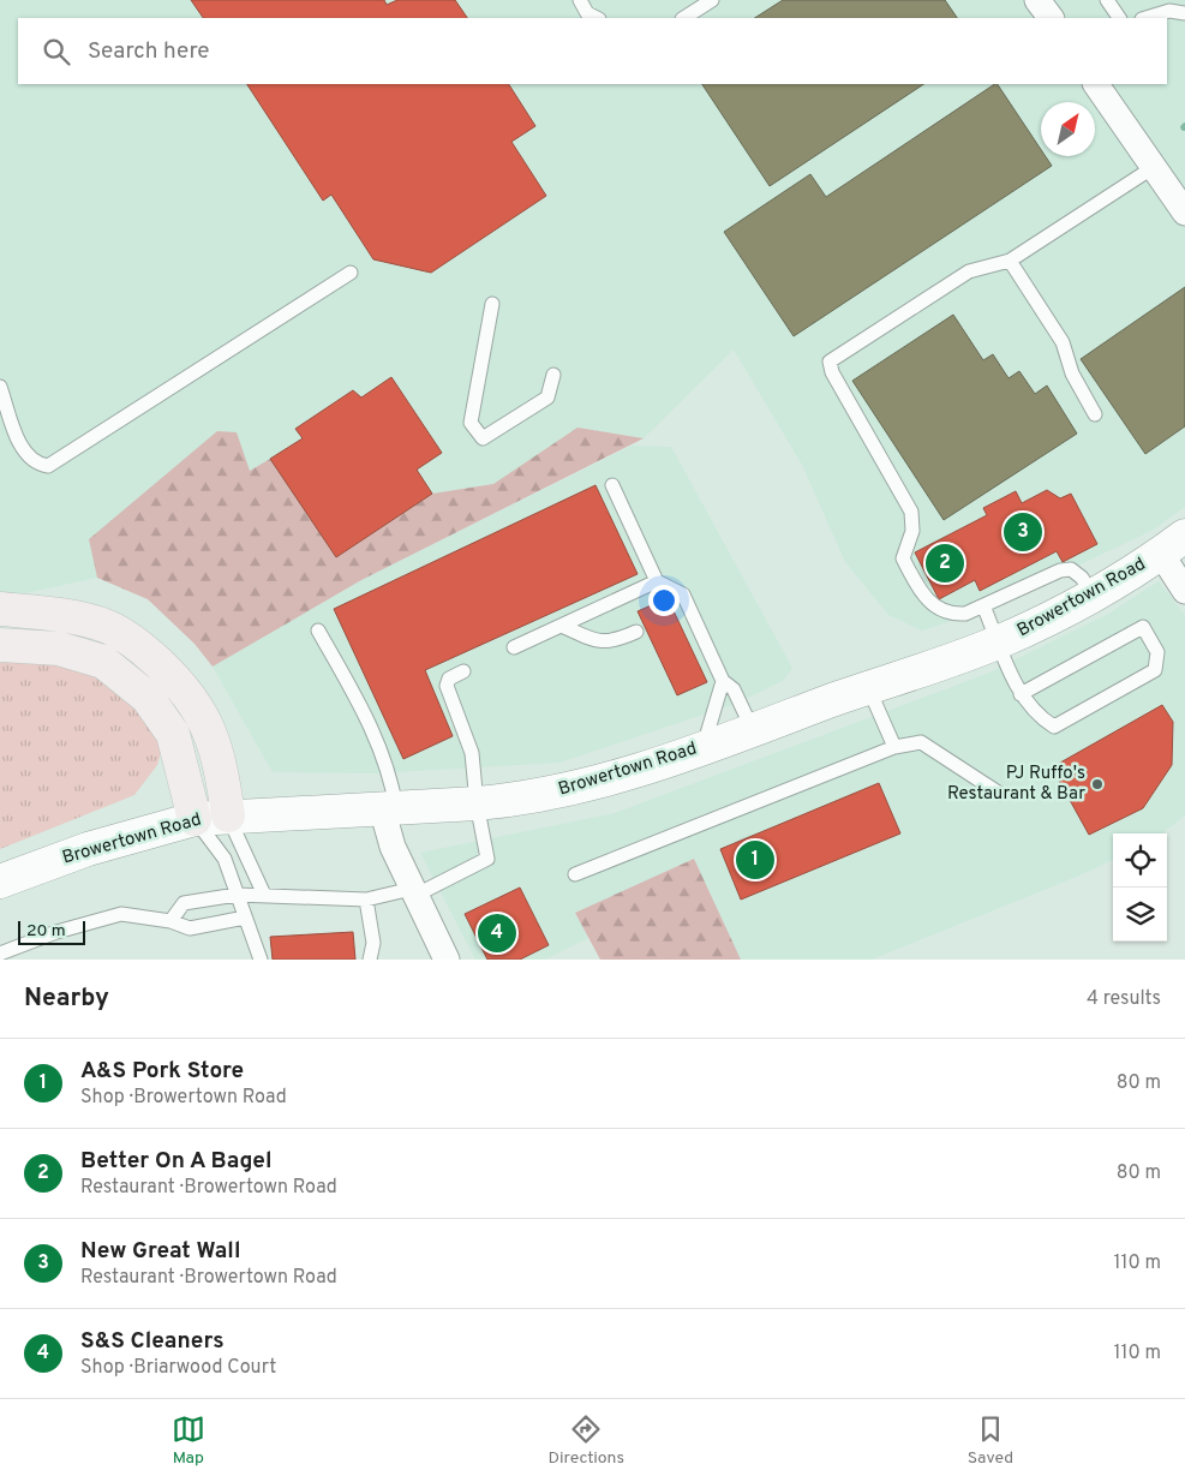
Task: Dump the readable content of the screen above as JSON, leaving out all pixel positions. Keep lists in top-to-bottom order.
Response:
{
  "streets": {
    "street": ["Browertown Road"]
  },
  "places": ["PJ Ruffo's Restaurant & Bar"],
  "scale_bar": "20 m",
  "north": "top right",
  "page": {
    "search": "Search here",
    "pins": [
      "3",
      "2",
      "1",
      "4"
    ],
    "scale": "20 m",
    "heading": ["Nearby", "4 results"],
    "list": [
      {
        "mark": "1",
        "name": "A&S Pork Store",
        "note": "Shop · Browertown Road",
        "value": "80 m"
      },
      {
        "mark": "2",
        "name": "Better On A Bagel",
        "note": "Restaurant · Browertown Road",
        "value": "80 m"
      },
      {
        "mark": "3",
        "name": "New Great Wall",
        "note": "Restaurant · Browertown Road",
        "value": "110 m"
      },
      {
        "mark": "4",
        "name": "S&S Cleaners",
        "note": "Shop · Briarwood Court",
        "value": "110 m"
      }
    ],
    "nav": ["Map", "Directions", "Saved"]
  }
}
